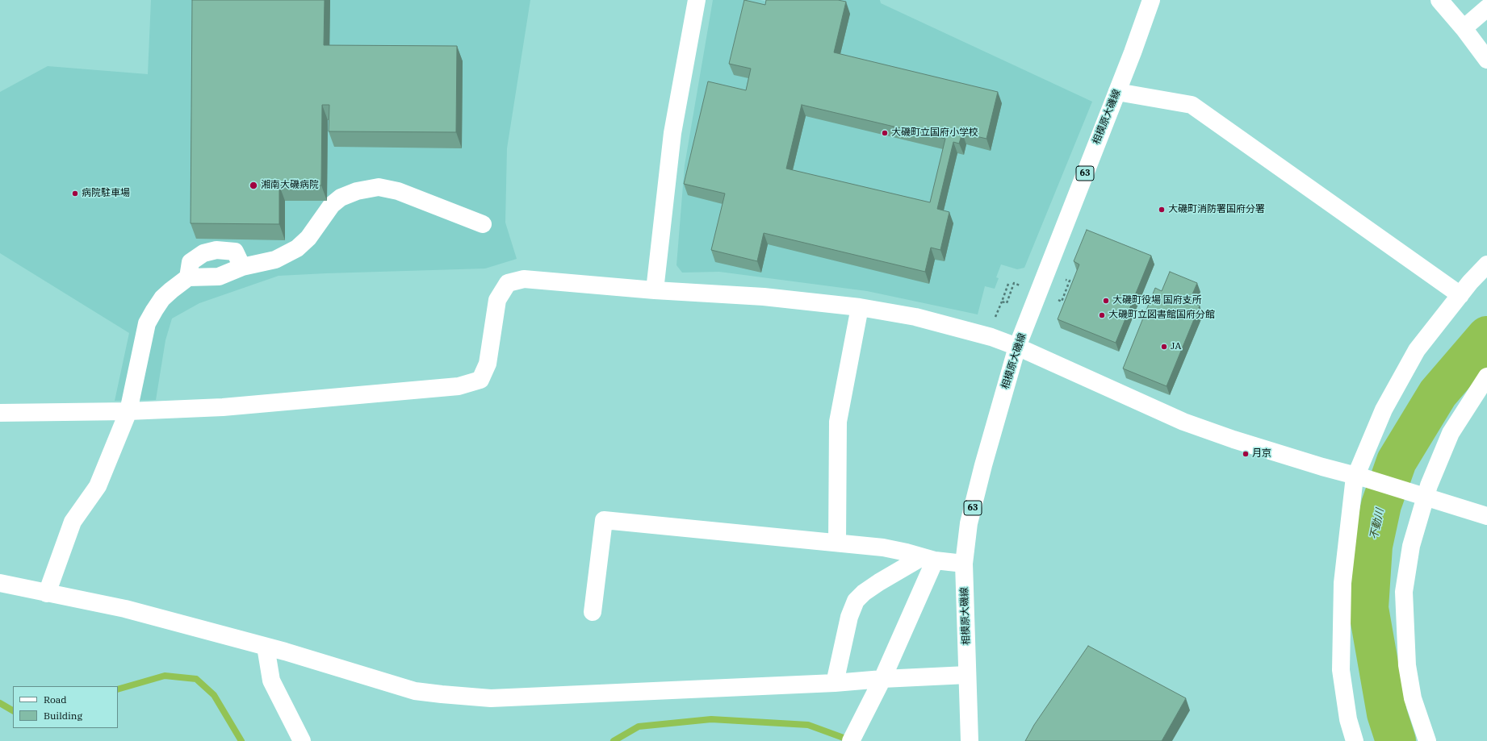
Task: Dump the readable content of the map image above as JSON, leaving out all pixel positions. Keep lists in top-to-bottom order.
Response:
{
  "streets": {
    "street": ["相模原大磯線", "63"]
  },
  "water": ["不動川"],
  "places": [
    "大磯町立国府小学校",
    "湘南大磯病院",
    "病院駐車場",
    "大磯町消防署国府分署",
    "大磯町役場 国府支所",
    "大磯町立図書館国府分館",
    "JA",
    "月京"
  ],
  "legend": ["Road", "Building"]
}
